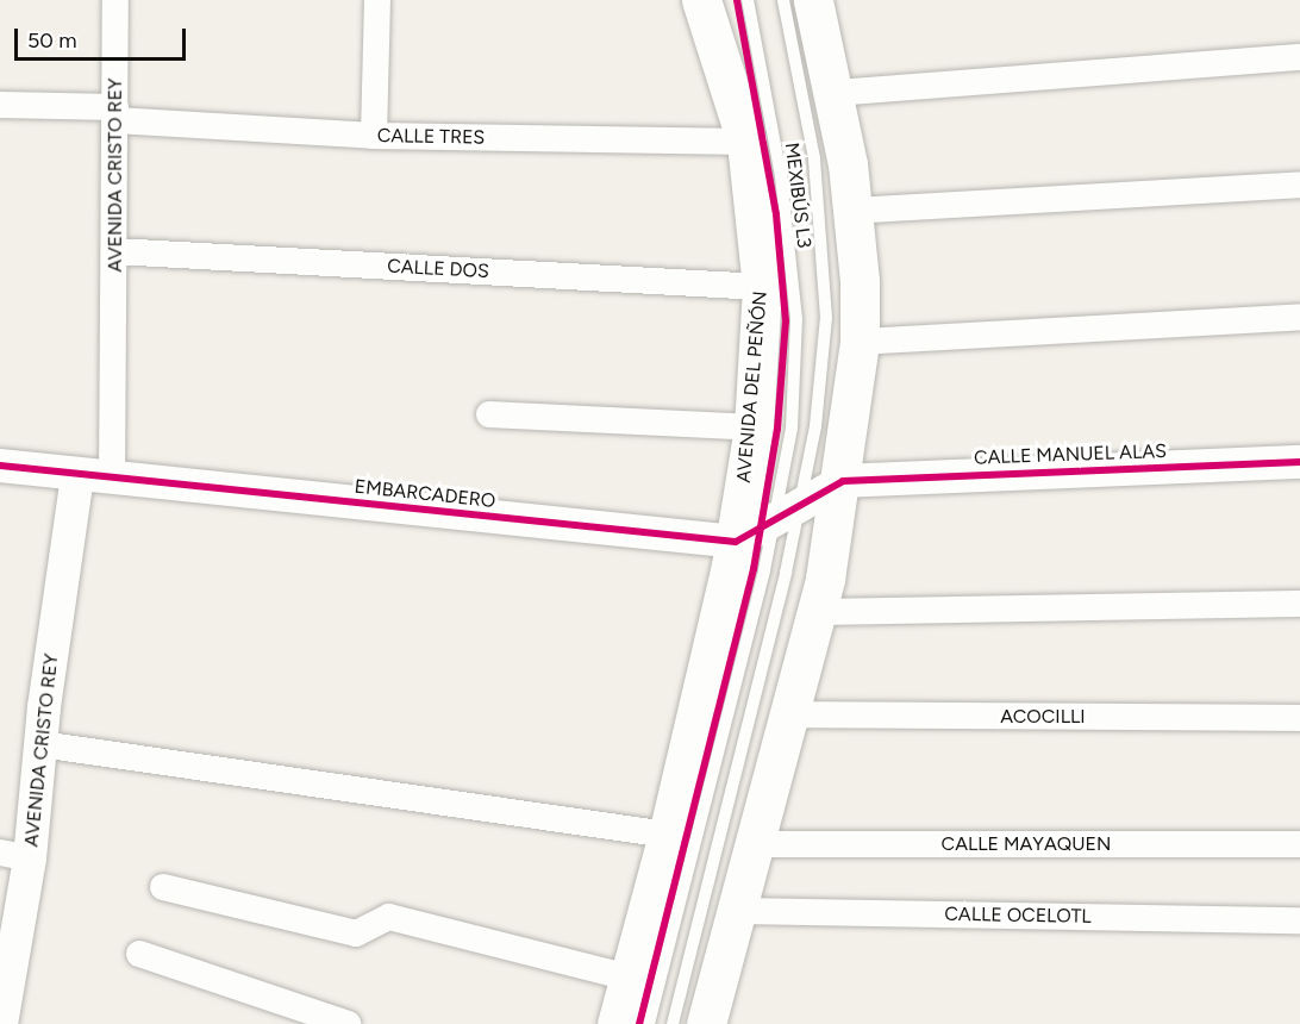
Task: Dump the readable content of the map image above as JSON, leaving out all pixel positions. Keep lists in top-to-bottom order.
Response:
{
  "streets": {
    "main road": ["AVENIDA DEL PEÑÓN"],
    "street": [
      "CALLE TRES",
      "AVENIDA CRISTO REY",
      "CALLE DOS",
      "CALLE MANUEL ALAS",
      "EMBARCADERO",
      "ACOCILLI",
      "CALLE MAYAQUEN",
      "CALLE OCELOTL"
    ],
    "lane": ["MEXIBÚS L3"]
  },
  "crossings": [
    ["CALLE TRES", "AVENIDA CRISTO REY"],
    ["CALLE TRES", "AVENIDA DEL PEÑÓN"],
    ["AVENIDA CRISTO REY", "CALLE DOS"],
    ["AVENIDA CRISTO REY", "EMBARCADERO"],
    ["CALLE DOS", "AVENIDA DEL PEÑÓN"],
    ["AVENIDA DEL PEÑÓN", "EMBARCADERO"]
  ],
  "scale_bar": "50 m"
}
